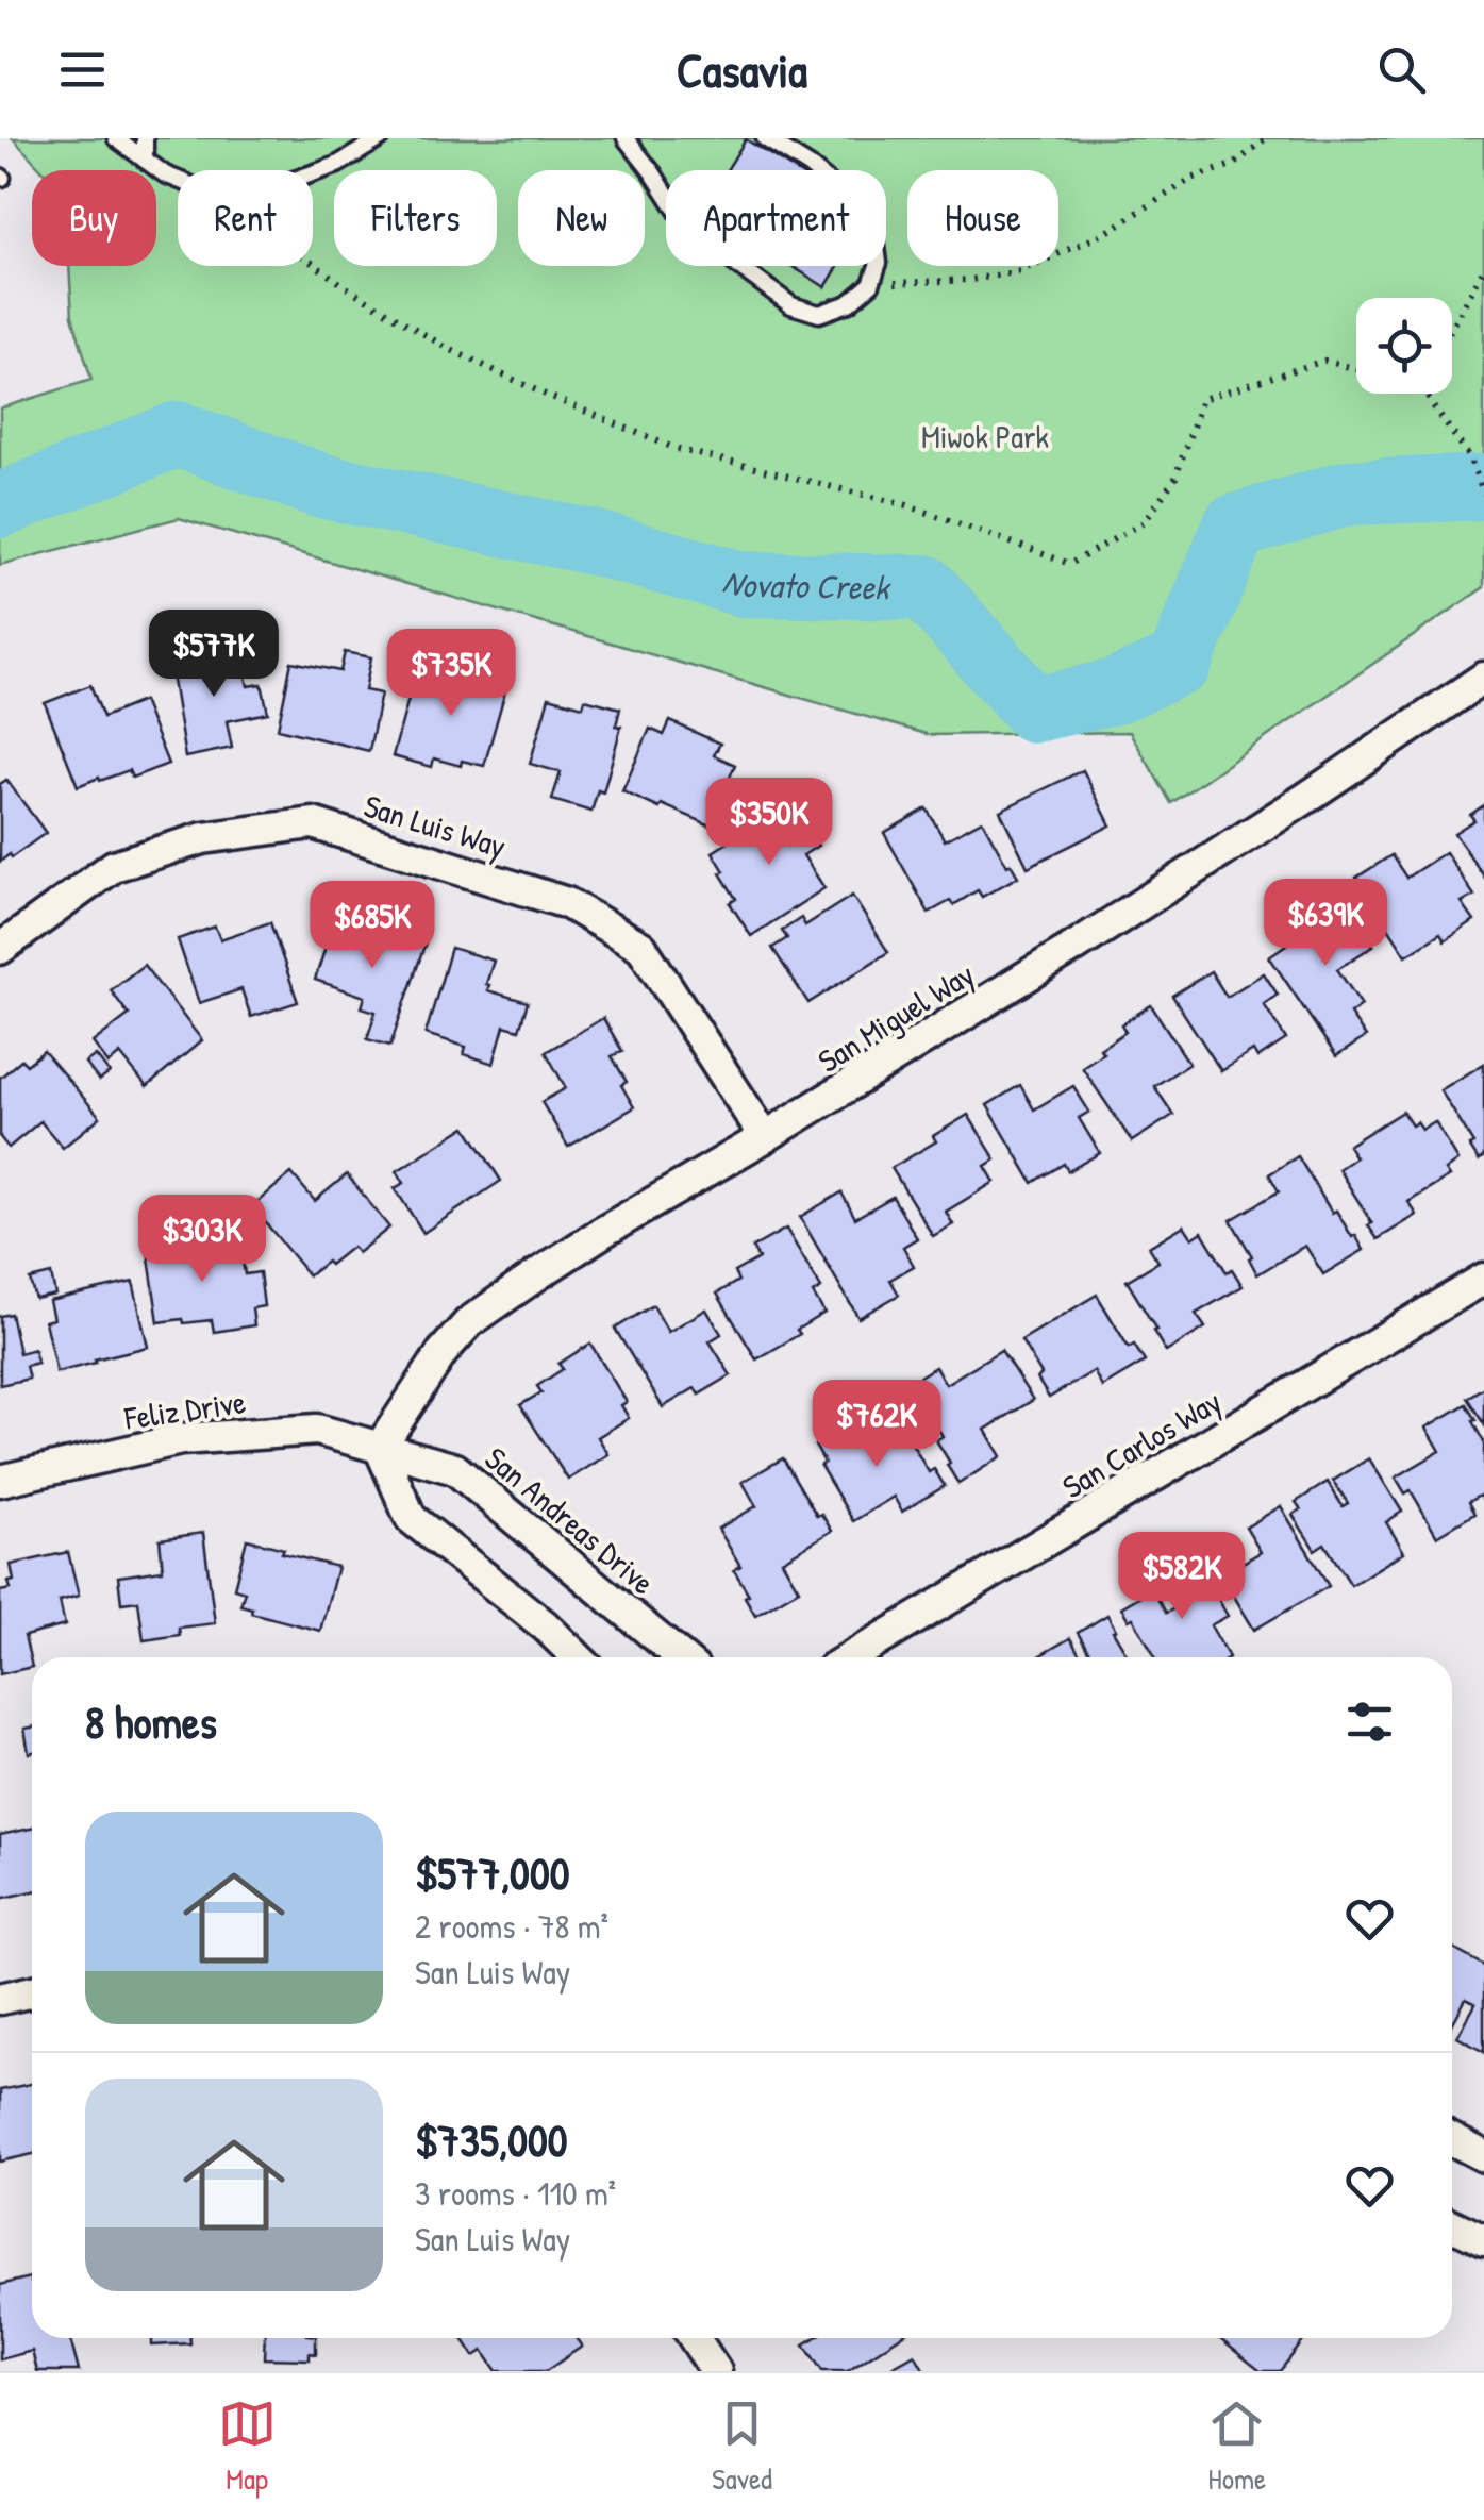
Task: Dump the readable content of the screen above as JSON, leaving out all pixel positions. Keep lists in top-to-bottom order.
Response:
{
  "streets": {
    "street": [
      "San Luis Way",
      "San Miguel Way",
      "Feliz Drive",
      "San Carlos Way",
      "San Andreas Drive"
    ]
  },
  "crossings": [
    ["San Luis Way", "San Miguel Way"],
    ["San Miguel Way", "Feliz Drive"],
    ["San Miguel Way", "San Andreas Drive"],
    ["Feliz Drive", "San Andreas Drive"]
  ],
  "water": ["Novato Creek"],
  "parks": ["Miwok Park"],
  "page": {
    "header": "Casavia",
    "chip": [
      "Buy",
      "Rent",
      "Filters",
      "New",
      "Apartment",
      "House"
    ],
    "price": [
      "$577K",
      "$735K",
      "$350K",
      "$639K",
      "$685K",
      "$303K",
      "$762K",
      "$582K"
    ],
    "heading": "8 homes",
    "list": [
      {
        "name": "$577,000",
        "note": "2 rooms · 78 m² · San Luis Way"
      },
      {
        "name": "$735,000",
        "note": "3 rooms · 110 m² · San Luis Way"
      }
    ],
    "tabs": ["Map", "Saved", "Home"]
  }
}
